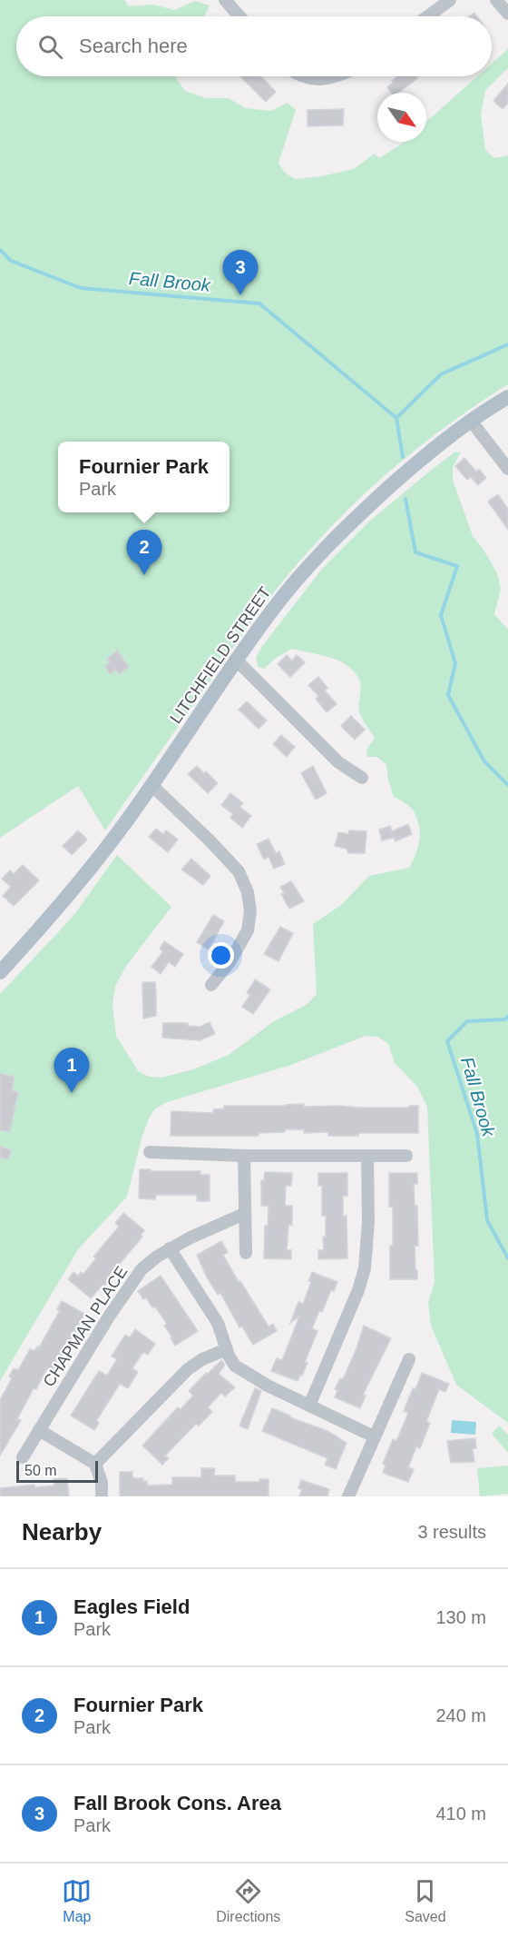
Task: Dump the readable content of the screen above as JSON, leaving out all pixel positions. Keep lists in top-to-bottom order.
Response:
{
  "streets": {
    "main road": ["LITCHFIELD STREET"],
    "street": ["CHAPMAN PLACE"]
  },
  "water": ["Fall Brook"],
  "scale_bar": "50 m",
  "north": "bottom right",
  "page": {
    "search": "Search here",
    "pins": ["3", "2", "1"],
    "popup": ["Fournier Park", "Park"],
    "scale": "50 m",
    "heading": ["Nearby", "3 results"],
    "list": [
      {
        "mark": "1",
        "name": "Eagles Field",
        "note": "Park",
        "value": "130 m"
      },
      {
        "mark": "2",
        "name": "Fournier Park",
        "note": "Park",
        "value": "240 m"
      },
      {
        "mark": "3",
        "name": "Fall Brook Cons. Area",
        "note": "Park",
        "value": "410 m"
      }
    ],
    "nav": ["Map", "Directions", "Saved"]
  }
}
